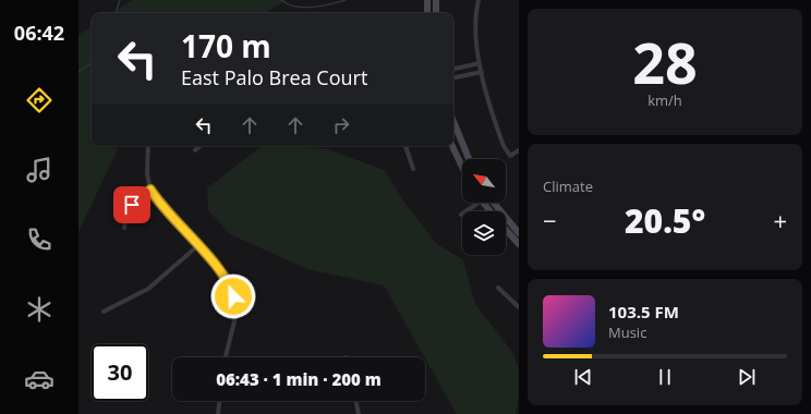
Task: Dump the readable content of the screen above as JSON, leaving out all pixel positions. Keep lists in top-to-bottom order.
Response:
{
  "north": "top left",
  "page": {
    "tabs": "06:42",
    "tile": [
      ["28", "km/h"],
      "Climate"
    ],
    "turn": ["170 m", "East Palo Brea Court"],
    "heat": ["−", "20.5°", "+"],
    "song": ["103.5 FM", "Music"],
    "limit": "30",
    "trip": "06:43 · 1 min · 200 m"
  }
}
